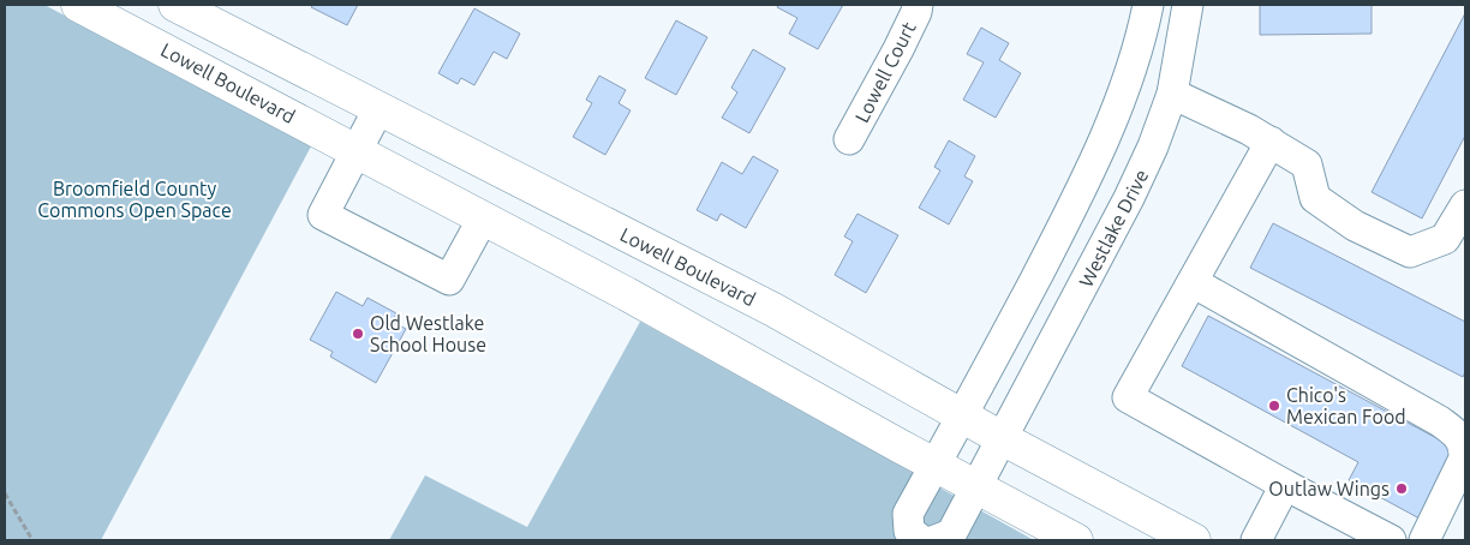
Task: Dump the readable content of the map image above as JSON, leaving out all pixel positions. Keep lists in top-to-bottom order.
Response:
{
  "streets": {
    "main road": ["Lowell Boulevard"],
    "street": ["Lowell Court", "Westlake Drive"]
  },
  "crossings": [
    ["Lowell Boulevard", "Westlake Drive"]
  ],
  "parks": ["Broomfield County Commons Open Space"],
  "places": ["Old Westlake School House", "Chico's Mexican Food", "Outlaw Wings"]
}
